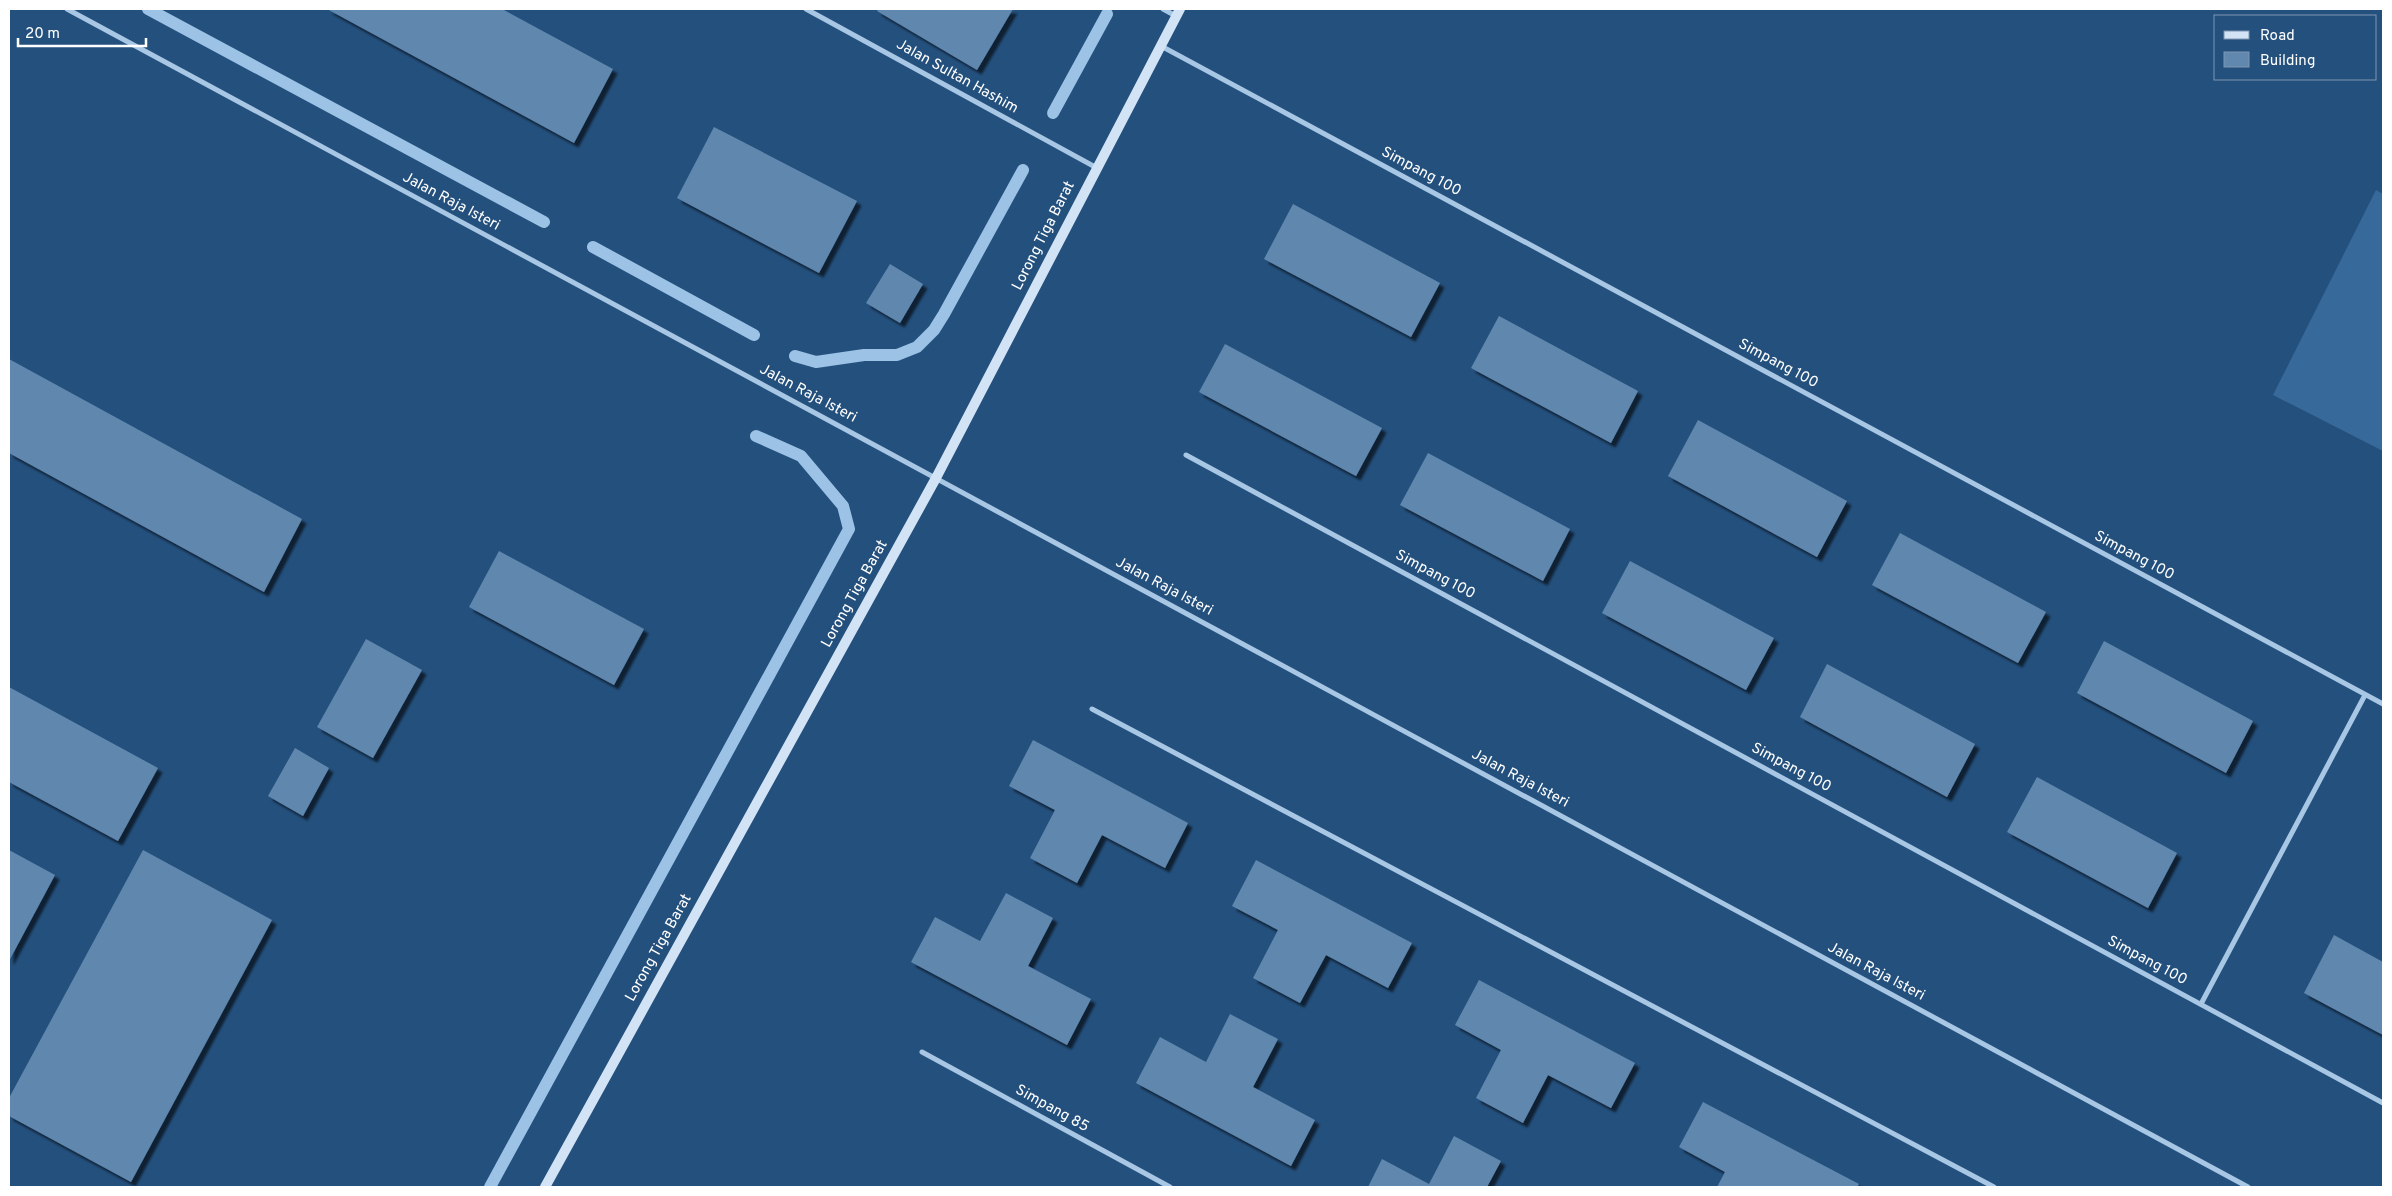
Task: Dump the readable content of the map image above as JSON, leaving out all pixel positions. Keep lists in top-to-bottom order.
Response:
{
  "streets": {
    "main road": ["Lorong Tiga Barat"],
    "street": [
      "Jalan Sultan Hashim",
      "Simpang 100",
      "Jalan Raja Isteri",
      "Simpang 85"
    ]
  },
  "crossings": [
    ["Jalan Sultan Hashim", "Lorong Tiga Barat"],
    ["Simpang 100", "Lorong Tiga Barat"],
    ["Jalan Raja Isteri", "Lorong Tiga Barat"]
  ],
  "legend": ["Road", "Building"],
  "scale_bar": "20 m"
}
